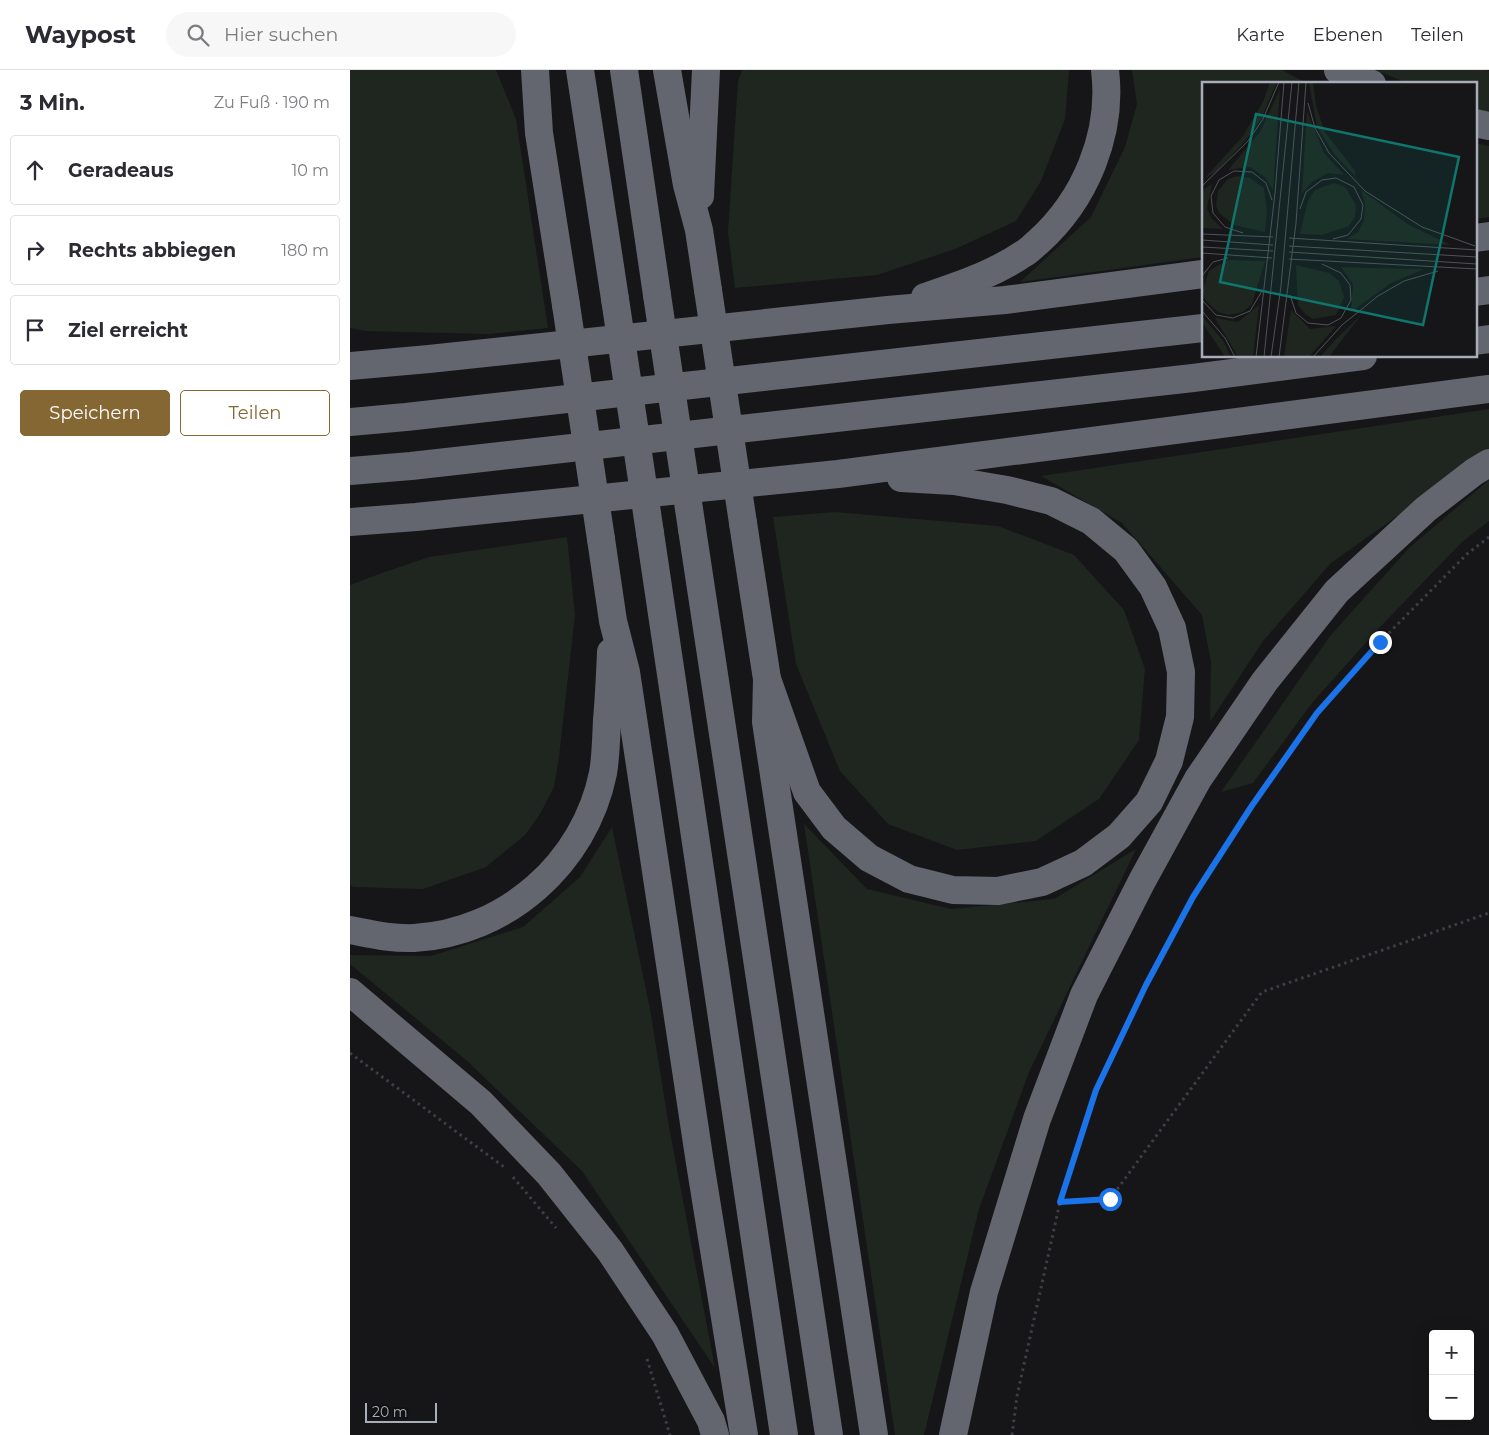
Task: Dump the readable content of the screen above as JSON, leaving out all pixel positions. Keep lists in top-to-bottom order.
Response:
{
  "scale_bar": "20 m",
  "page": {
    "header": "Waypost",
    "search": "Hier suchen",
    "nav": ["Karte", "Ebenen", "Teilen"],
    "heading": ["3 Min.", "Zu Fuß · 190 m"],
    "list": [
      ["Geradeaus", "10 m"],
      ["Rechts abbiegen", "180 m"],
      "Ziel erreicht"
    ],
    "buttons": ["Speichern", "Teilen"],
    "map_buttons": ["+", "−"],
    "scale": "20 m"
  }
}
